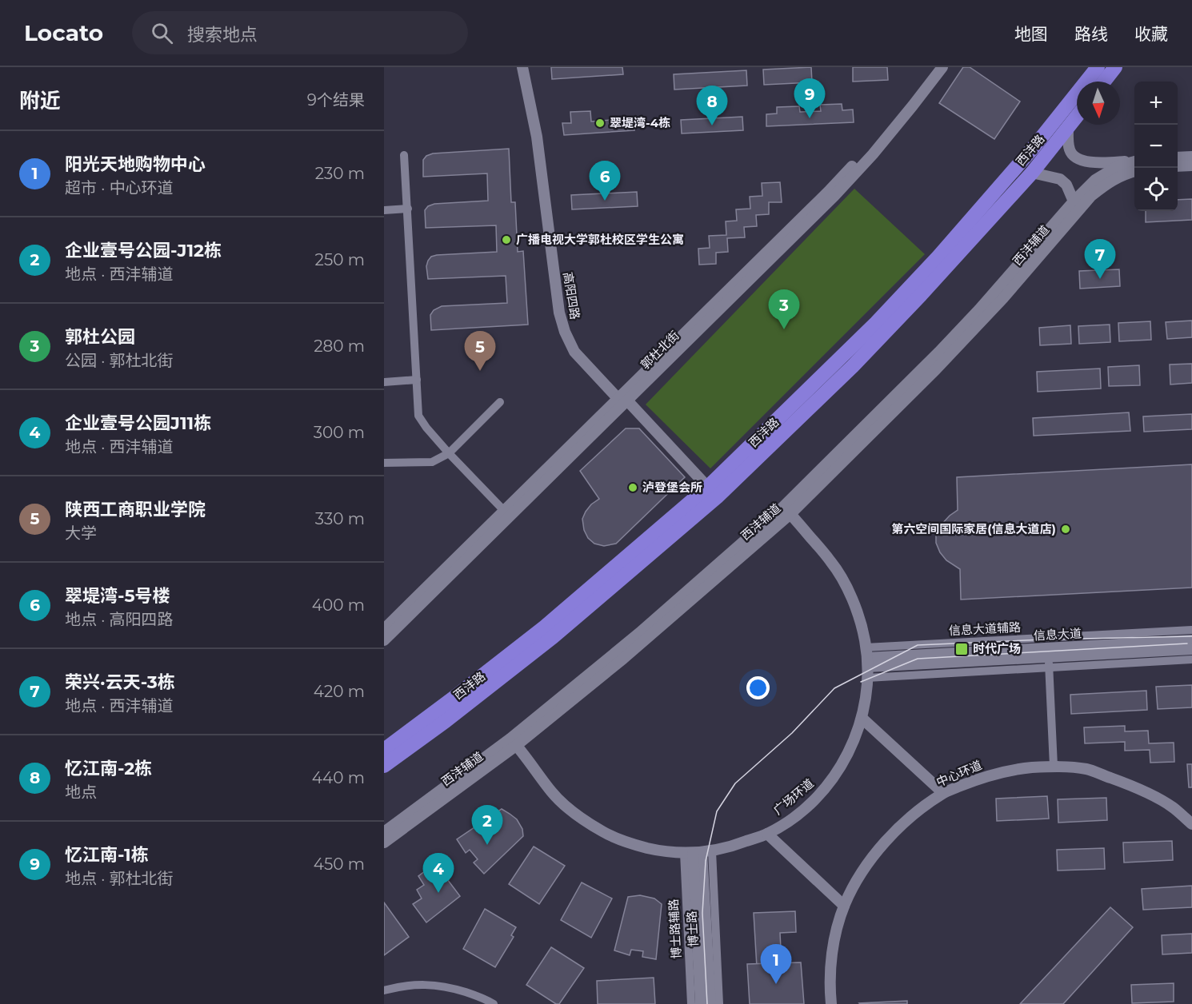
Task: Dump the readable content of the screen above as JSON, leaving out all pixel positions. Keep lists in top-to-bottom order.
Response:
{
  "streets": {
    "highway": ["西沣路"],
    "street": [
      "西沣辅道",
      "高阳四路",
      "郭杜北街",
      "信息大道辅路",
      "信息大道",
      "中心环道",
      "广场环道",
      "博士路辅路",
      "博士路"
    ]
  },
  "crossings": [
    ["西沣路", "高阳四路"],
    ["西沣辅道", "广场环道"],
    ["高阳四路", "郭杜北街"],
    ["信息大道辅路", "信息大道"],
    ["信息大道辅路", "广场环道"],
    ["信息大道", "广场环道"],
    ["广场环道", "博士路辅路"],
    ["广场环道", "博士路"],
    ["博士路辅路", "博士路"]
  ],
  "places": {
    "other": [
      "翠堤湾-4栋",
      "广播电视大学郭杜校区学生公寓",
      "泸登堡会所",
      "第六空间国际家居(信息大道店)"
    ],
    "transit": ["时代广场"]
  },
  "north": "bottom",
  "page": {
    "header": "Locato",
    "search": "搜索地点",
    "nav": ["地图", "路线", "收藏"],
    "heading": ["附近", "9个结果"],
    "pins": [
      "9",
      "8",
      "6",
      "7",
      "3",
      "5",
      "2",
      "4",
      "1"
    ],
    "map_buttons": ["+", "−"],
    "list": [
      {
        "mark": "1",
        "name": "阳光天地购物中心",
        "note": "超市 · 中心环道",
        "value": "230 m"
      },
      {
        "mark": "2",
        "name": "企业壹号公园-J12栋",
        "note": "地点 · 西沣辅道",
        "value": "250 m"
      },
      {
        "mark": "3",
        "name": "郭杜公园",
        "note": "公园 · 郭杜北街",
        "value": "280 m"
      },
      {
        "mark": "4",
        "name": "企业壹号公园J11栋",
        "note": "地点 · 西沣辅道",
        "value": "300 m"
      },
      {
        "mark": "5",
        "name": "陕西工商职业学院",
        "note": "大学",
        "value": "330 m"
      },
      {
        "mark": "6",
        "name": "翠堤湾-5号楼",
        "note": "地点 · 高阳四路",
        "value": "400 m"
      },
      {
        "mark": "7",
        "name": "荣兴·云天-3栋",
        "note": "地点 · 西沣辅道",
        "value": "420 m"
      },
      {
        "mark": "8",
        "name": "忆江南-2栋",
        "note": "地点",
        "value": "440 m"
      },
      {
        "mark": "9",
        "name": "忆江南-1栋",
        "note": "地点 · 郭杜北街",
        "value": "450 m"
      }
    ]
  }
}
